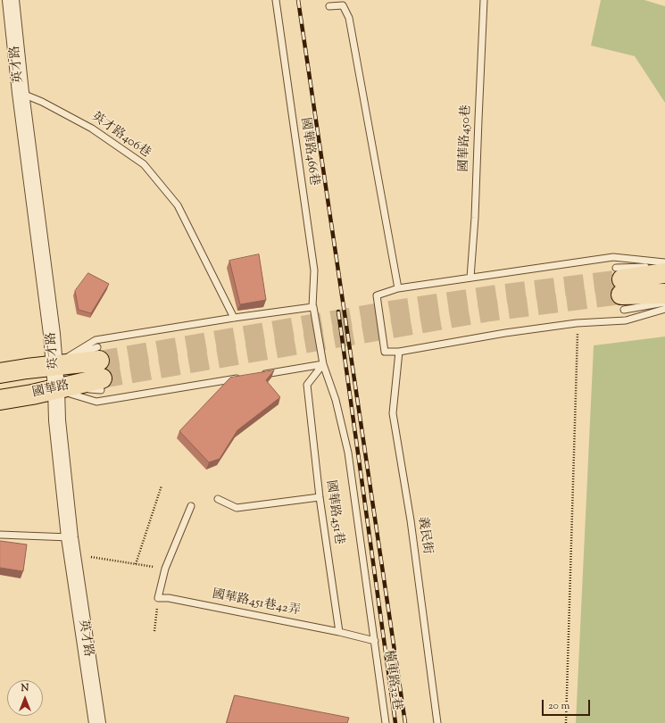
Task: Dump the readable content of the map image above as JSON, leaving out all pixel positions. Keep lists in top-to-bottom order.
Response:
{
  "streets": {
    "main road": ["國華路"],
    "street": ["英才路"],
    "lane": [
      "英才路406巷",
      "國華路450巷",
      "國華路466巷",
      "國華路451巷",
      "義民街",
      "國華路451巷42弄",
      "橫車路32巷"
    ]
  },
  "crossings": [
    ["英才路", "英才路406巷"],
    ["英才路", "國華路"],
    ["國華路466巷", "國華路451巷"],
    ["國華路466巷", "橫車路32巷"],
    ["國華路451巷", "國華路451巷42弄"],
    ["國華路451巷", "橫車路32巷"]
  ],
  "scale_bar": "20 m",
  "north": "top"
}
